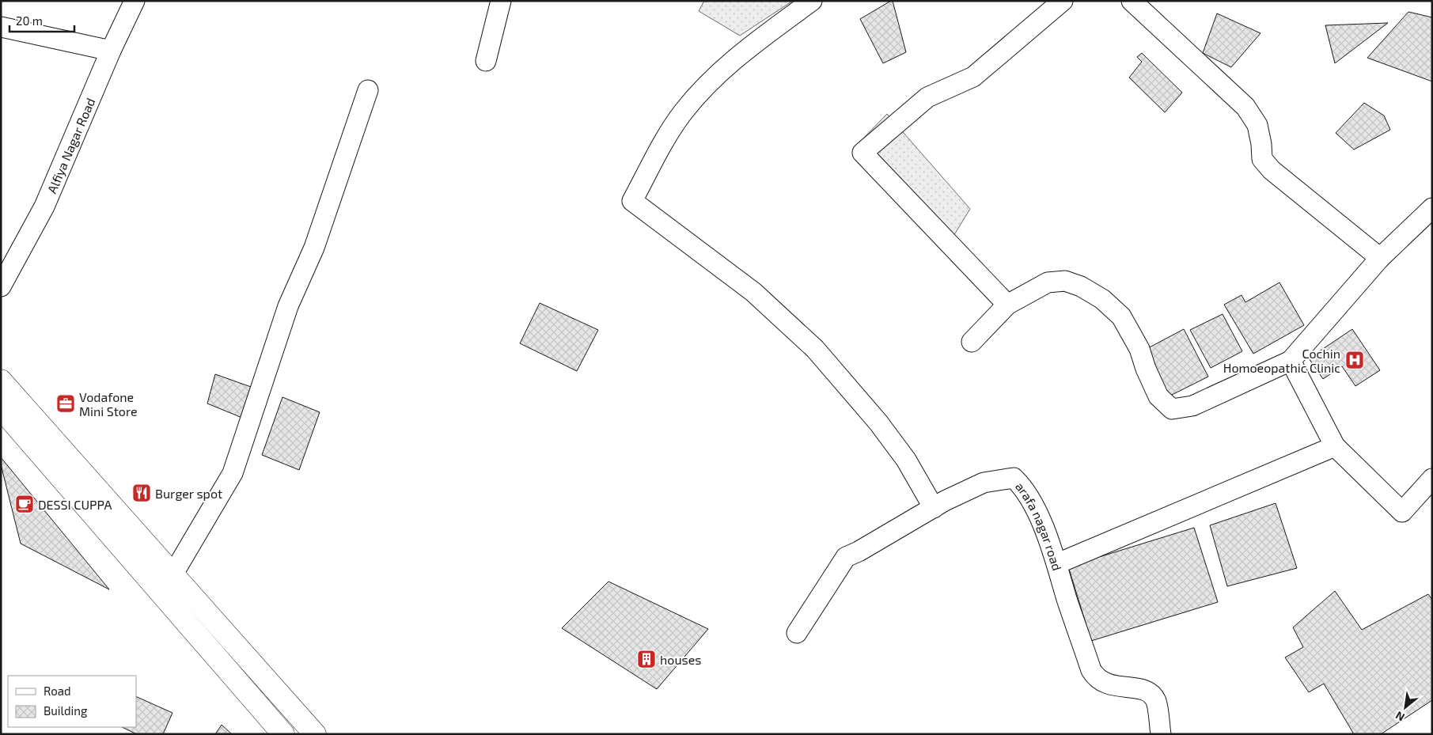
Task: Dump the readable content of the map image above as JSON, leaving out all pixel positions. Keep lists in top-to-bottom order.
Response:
{
  "streets": {
    "street": ["Alfiya Nagar Road", "arafa nagar road"]
  },
  "places": {
    "hospital": ["Cochin Homoeopathic Clinic"],
    "office": ["Vodafone Mini Store"],
    "restaurant": ["Burger spot"],
    "cafe": ["DESSI CUPPA"],
    "building": ["houses"]
  },
  "legend": ["Road", "Building"],
  "scale_bar": "20 m",
  "north": "bottom left"
}
